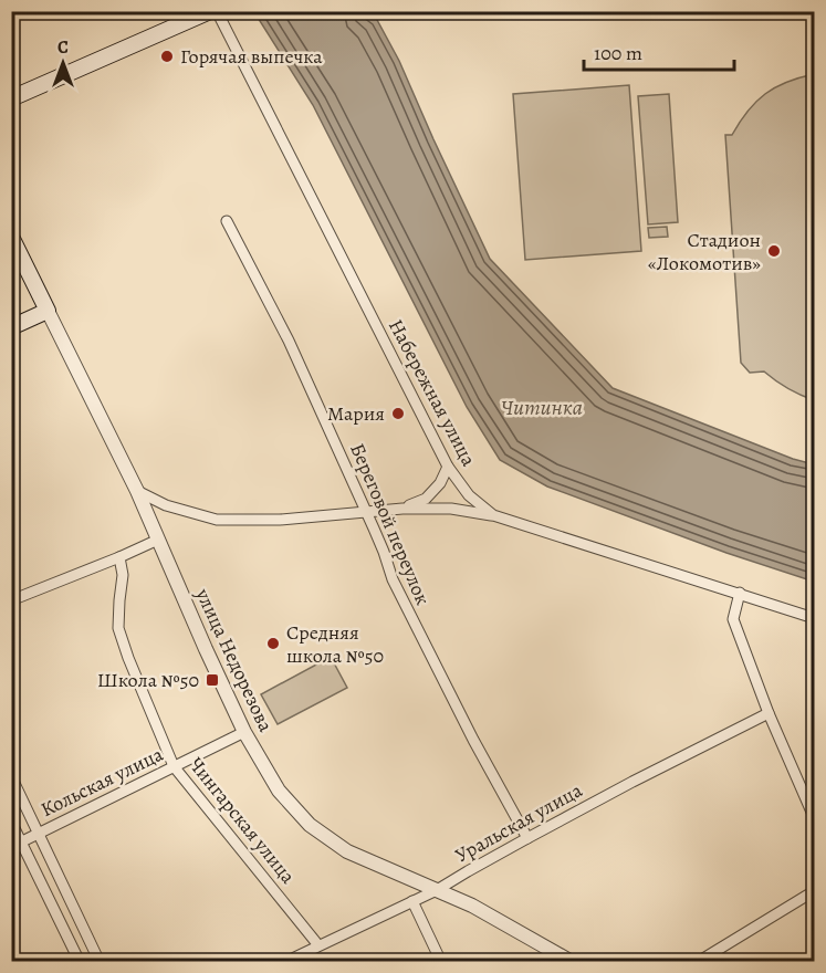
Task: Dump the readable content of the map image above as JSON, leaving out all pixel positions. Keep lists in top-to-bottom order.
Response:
{
  "streets": {
    "main road": ["улица Недорезова"],
    "street": [
      "Набережная улица",
      "Береговой переулок",
      "Кольская улица",
      "Чингарская улица",
      "Уральская улица"
    ]
  },
  "crossings": [
    ["Береговой переулок", "Уральская улица"],
    ["улица Недорезова", "Кольская улица"],
    ["улица Недорезова", "Уральская улица"],
    ["Кольская улица", "Чингарская улица"],
    ["Чингарская улица", "Уральская улица"]
  ],
  "water": ["Читинка"],
  "places": {
    "other": [
      "Горячая выпечка",
      "Стадион «Локомотив»",
      "Мария",
      "Средняя школа №50"
    ],
    "transit": ["Школа №50"]
  },
  "scale_bar": "100 m",
  "north": "top"
}
